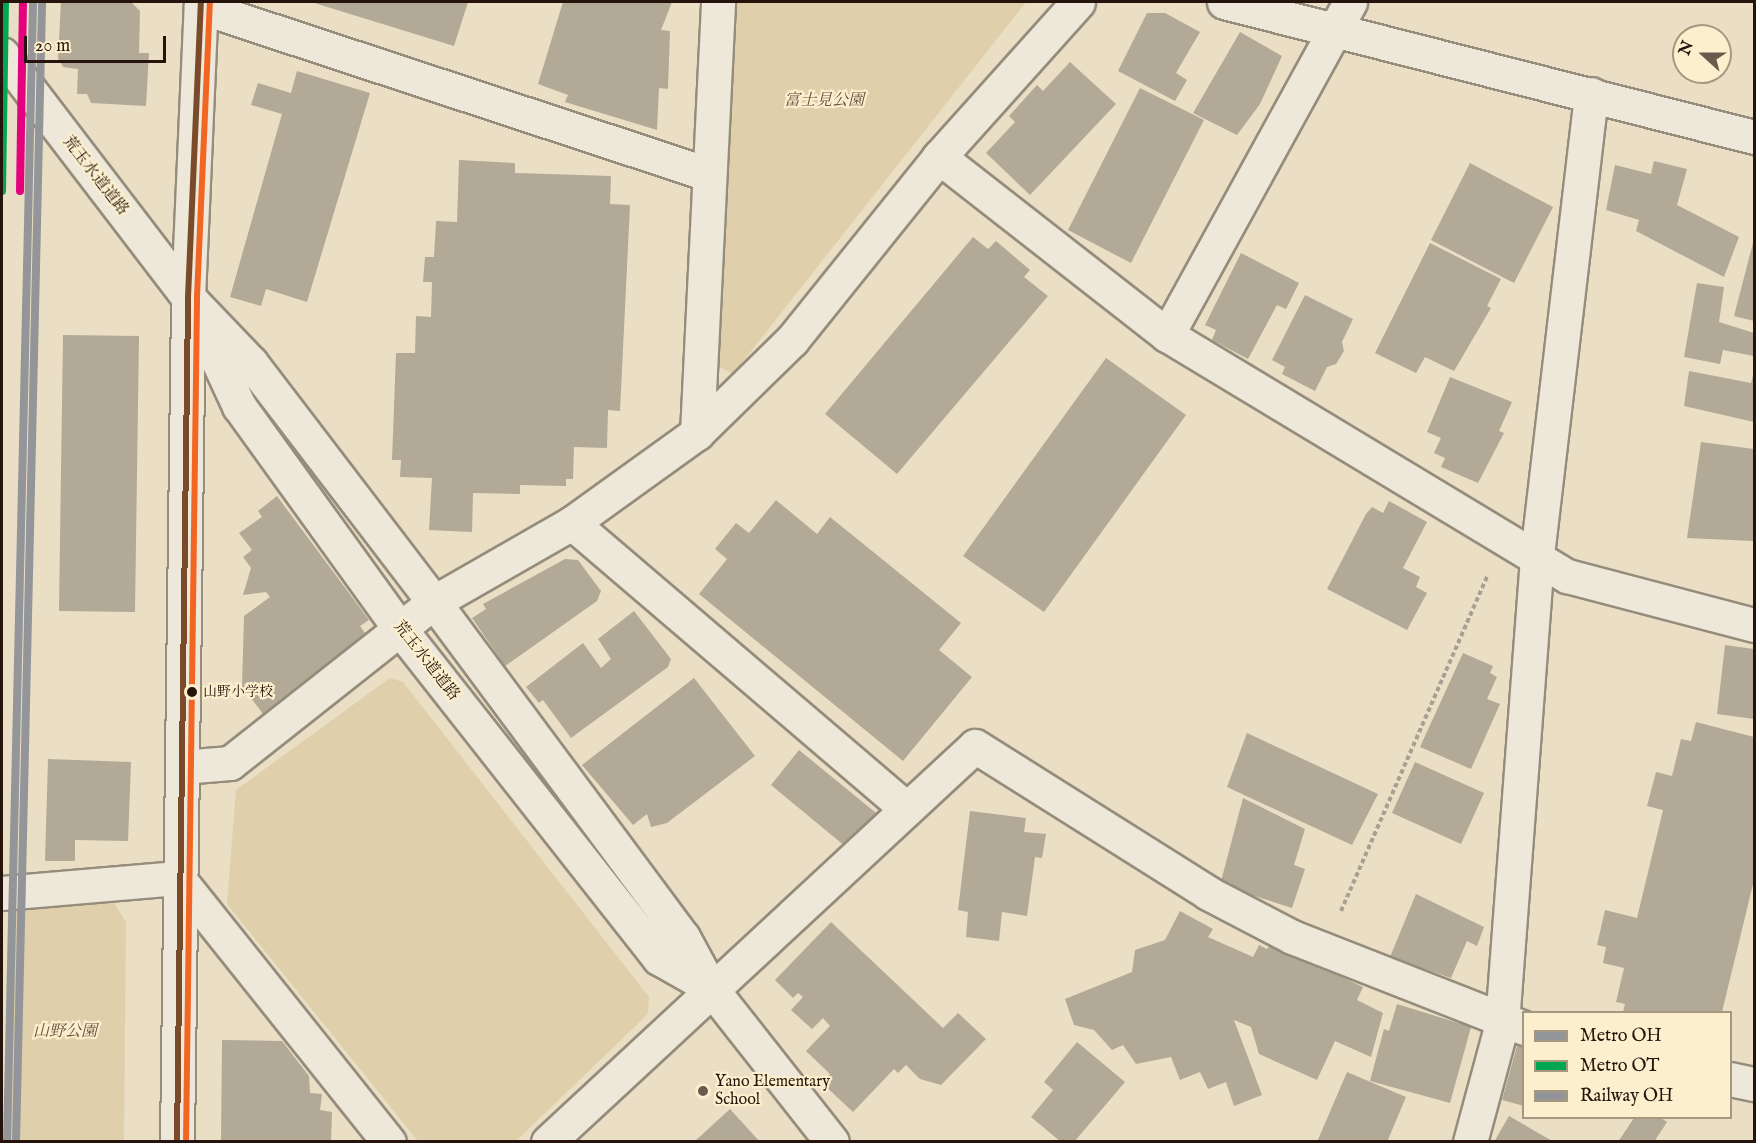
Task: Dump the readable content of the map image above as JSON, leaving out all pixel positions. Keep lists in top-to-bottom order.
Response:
{
  "streets": {
    "street": ["荒玉水道道路"]
  },
  "parks": ["富士見公園", "山野公園"],
  "places": ["山野小学校", "Yano Elementary School"],
  "lines": ["metro line OH", "metro line OT", "rail line OH"],
  "legend": ["Metro OH", "Metro OT", "Railway OH"],
  "scale_bar": "20 m",
  "north": "left"
}
